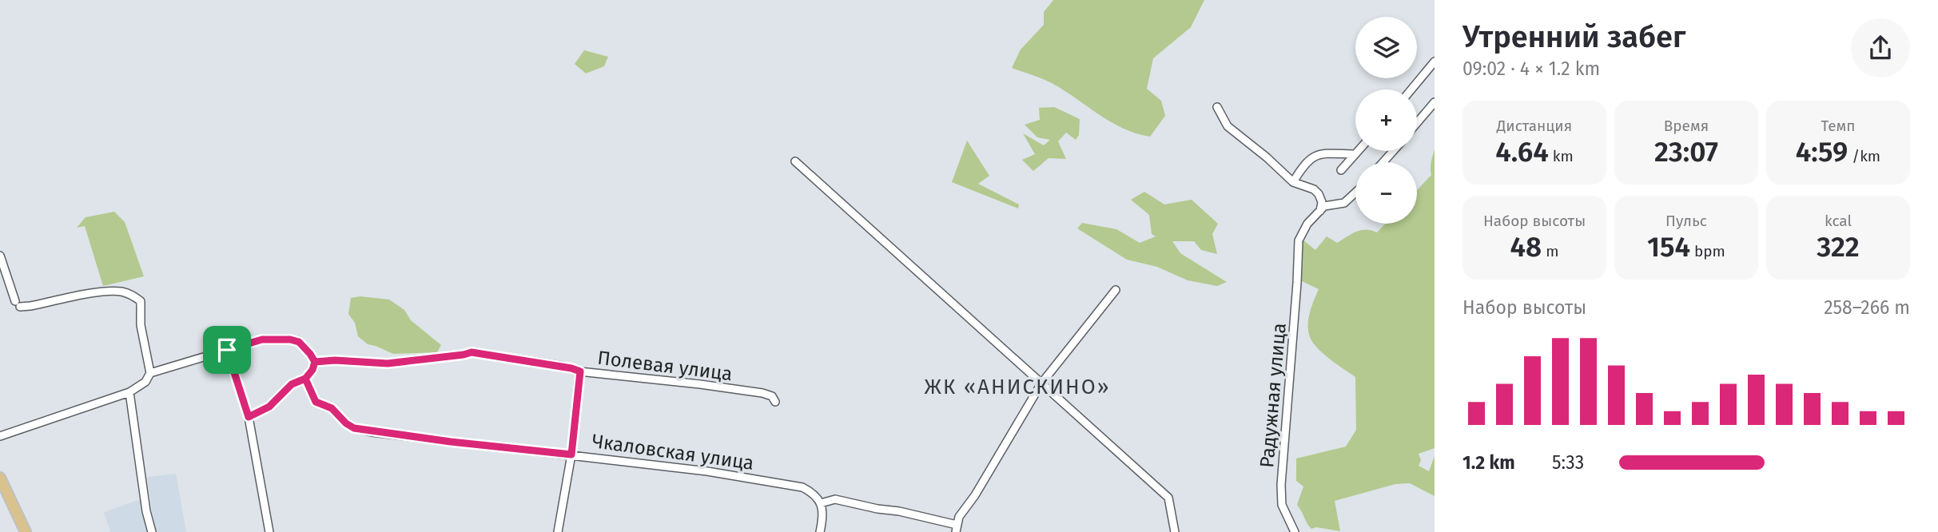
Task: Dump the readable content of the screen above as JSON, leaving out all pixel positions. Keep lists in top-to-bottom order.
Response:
{
  "streets": {
    "street": ["Полевая улица", "Радужная улица", "Чкаловская улица"]
  },
  "districts": ["ЖК «АНИСКИНО»"],
  "page": {
    "heading": ["Утренний забег", "09:02 · 4 × 1.2 km"],
    "map_buttons": ["+", "−"],
    "stats": [
      ["Дистанция", "4.64 km"],
      ["Время", "23:07"],
      ["Темп", "4:59 /km"],
      ["Набор высоты", "48 m"],
      ["Пульс", "154 bpm"],
      ["kcal", "322"]
    ],
    "chart": ["Набор высоты", "258–266 m"],
    "list": [
      {
        "name": "1.2 km",
        "note": "5:33"
      }
    ]
  }
}
